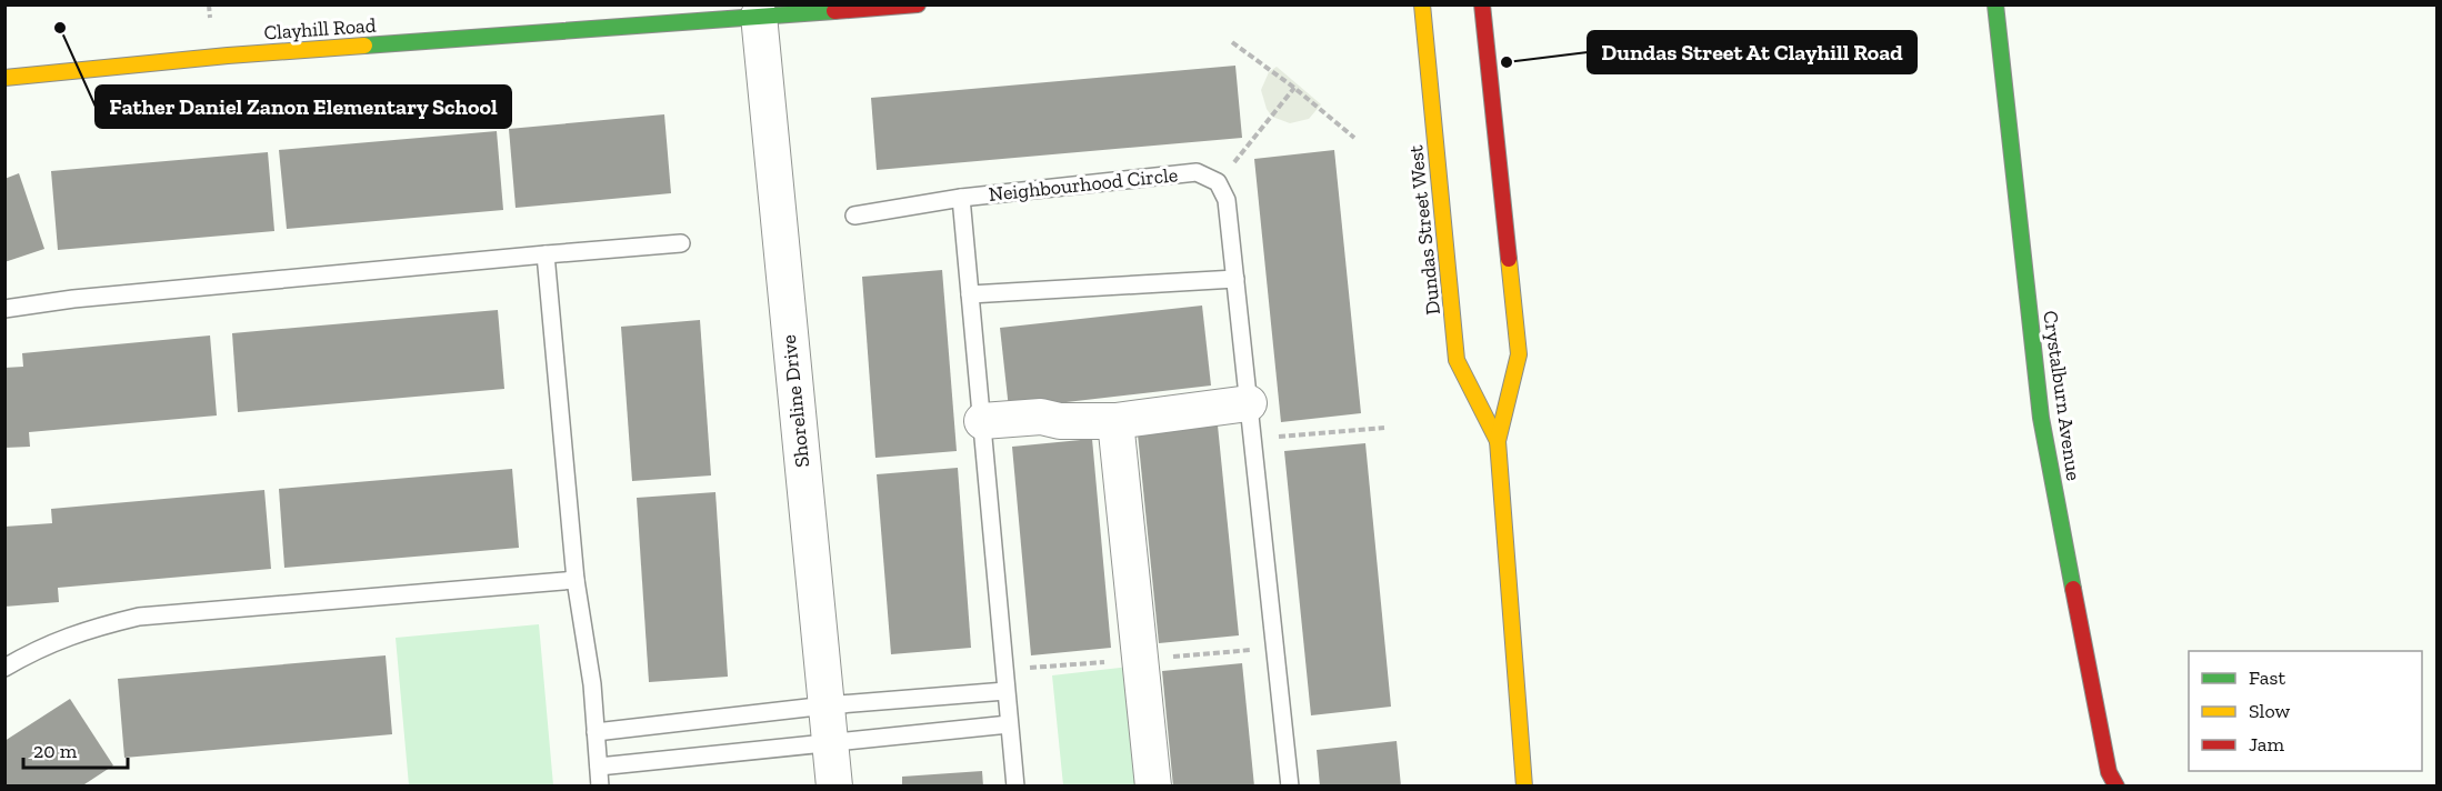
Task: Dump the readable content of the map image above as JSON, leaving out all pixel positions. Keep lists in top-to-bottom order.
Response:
{
  "streets": {
    "street": [
      "Clayhill Road",
      "Dundas Street West",
      "Crystalburn Avenue",
      "Shoreline Drive"
    ],
    "lane": ["Neighbourhood Circle"]
  },
  "crossings": [
    ["Clayhill Road", "Shoreline Drive"]
  ],
  "places": ["Father Daniel Zanon Elementary School", "Dundas Street At Clayhill Road"],
  "legend": ["Fast", "Slow", "Jam"],
  "scale_bar": "20 m"
}
